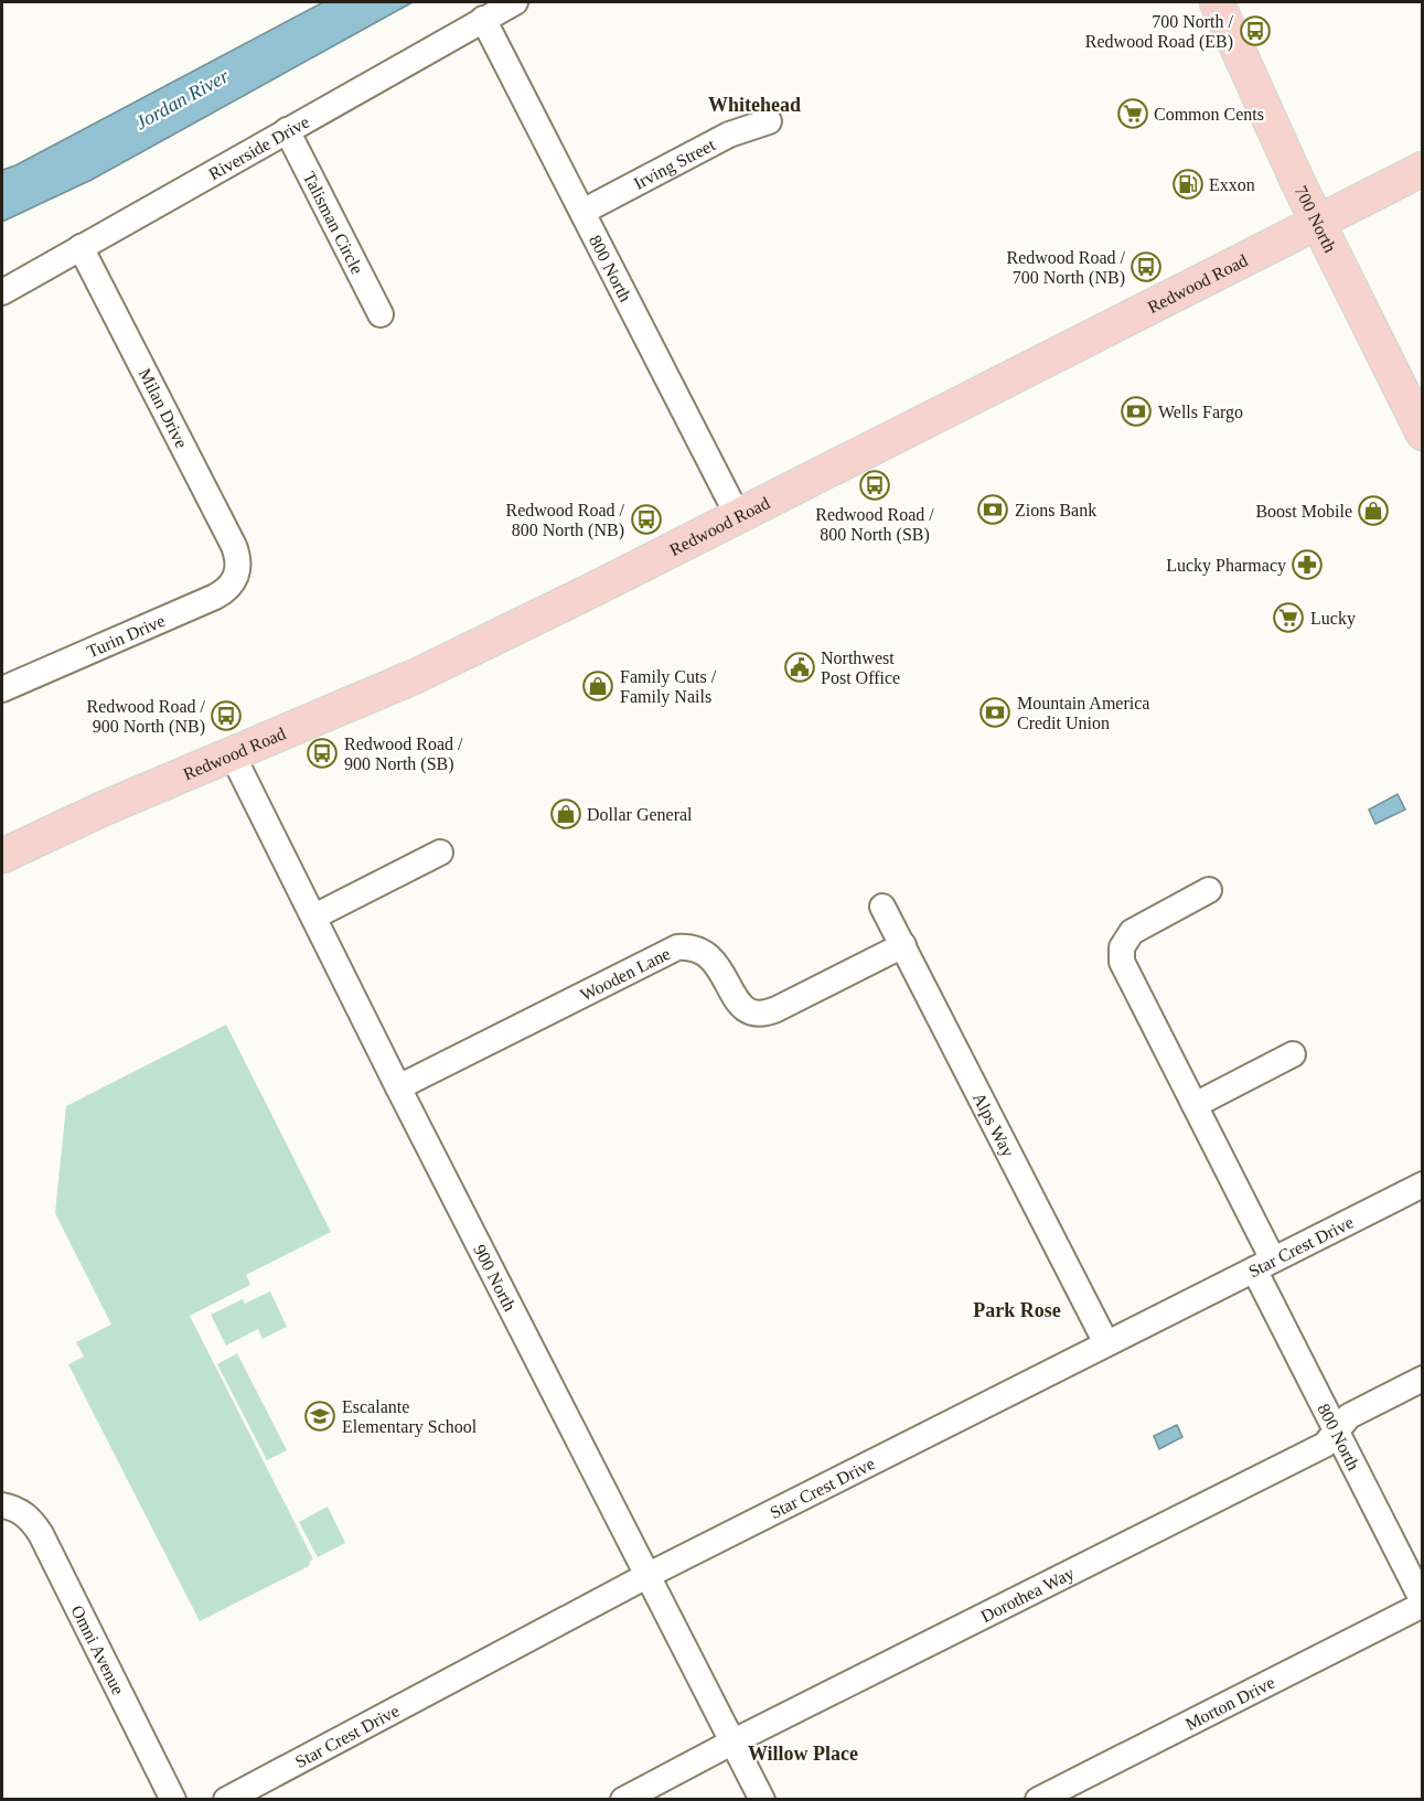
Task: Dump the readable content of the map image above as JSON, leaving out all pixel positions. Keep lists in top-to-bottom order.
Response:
{
  "streets": {
    "main road": ["700 North", "Redwood Road"],
    "street": [
      "Riverside Drive",
      "Irving Street",
      "Talisman Circle",
      "800 North",
      "Milan Drive",
      "Turin Drive",
      "Wooden Lane",
      "Alps Way",
      "Star Crest Drive",
      "900 North",
      "Dorothea Way",
      "Omni Avenue",
      "Morton Drive"
    ]
  },
  "crossings": [
    ["Riverside Drive", "Talisman Circle"],
    ["Riverside Drive", "800 North"],
    ["Riverside Drive", "Milan Drive"],
    ["Irving Street", "800 North"],
    ["700 North", "Redwood Road"],
    ["800 North", "Redwood Road"],
    ["800 North", "Star Crest Drive"],
    ["800 North", "Dorothea Way"],
    ["800 North", "Morton Drive"],
    ["Redwood Road", "900 North"],
    ["Milan Drive", "Turin Drive"],
    ["Wooden Lane", "Alps Way"],
    ["Wooden Lane", "900 North"],
    ["Alps Way", "Star Crest Drive"],
    ["Star Crest Drive", "900 North"],
    ["900 North", "Dorothea Way"]
  ],
  "districts": ["Whitehead", "Park Rose", "Willow Place"],
  "water": ["Jordan River"],
  "places": {
    "bus stop": [
      "700 North / Redwood Road (EB)",
      "Redwood Road / 700 North (NB)",
      "Redwood Road / 800 North (SB)",
      "Redwood Road / 800 North (NB)",
      "Redwood Road / 900 North (NB)",
      "Redwood Road / 900 North (SB)"
    ],
    "supermarket": ["Common Cents", "Lucky"],
    "fuel station": ["Exxon"],
    "bank": ["Wells Fargo", "Zions Bank", "Mountain America Credit Union"],
    "shop": ["Boost Mobile", "Family Cuts / Family Nails", "Dollar General"],
    "pharmacy": ["Lucky Pharmacy"],
    "public building": ["Northwest Post Office"],
    "school or university": ["Escalante Elementary School"]
  }
}
